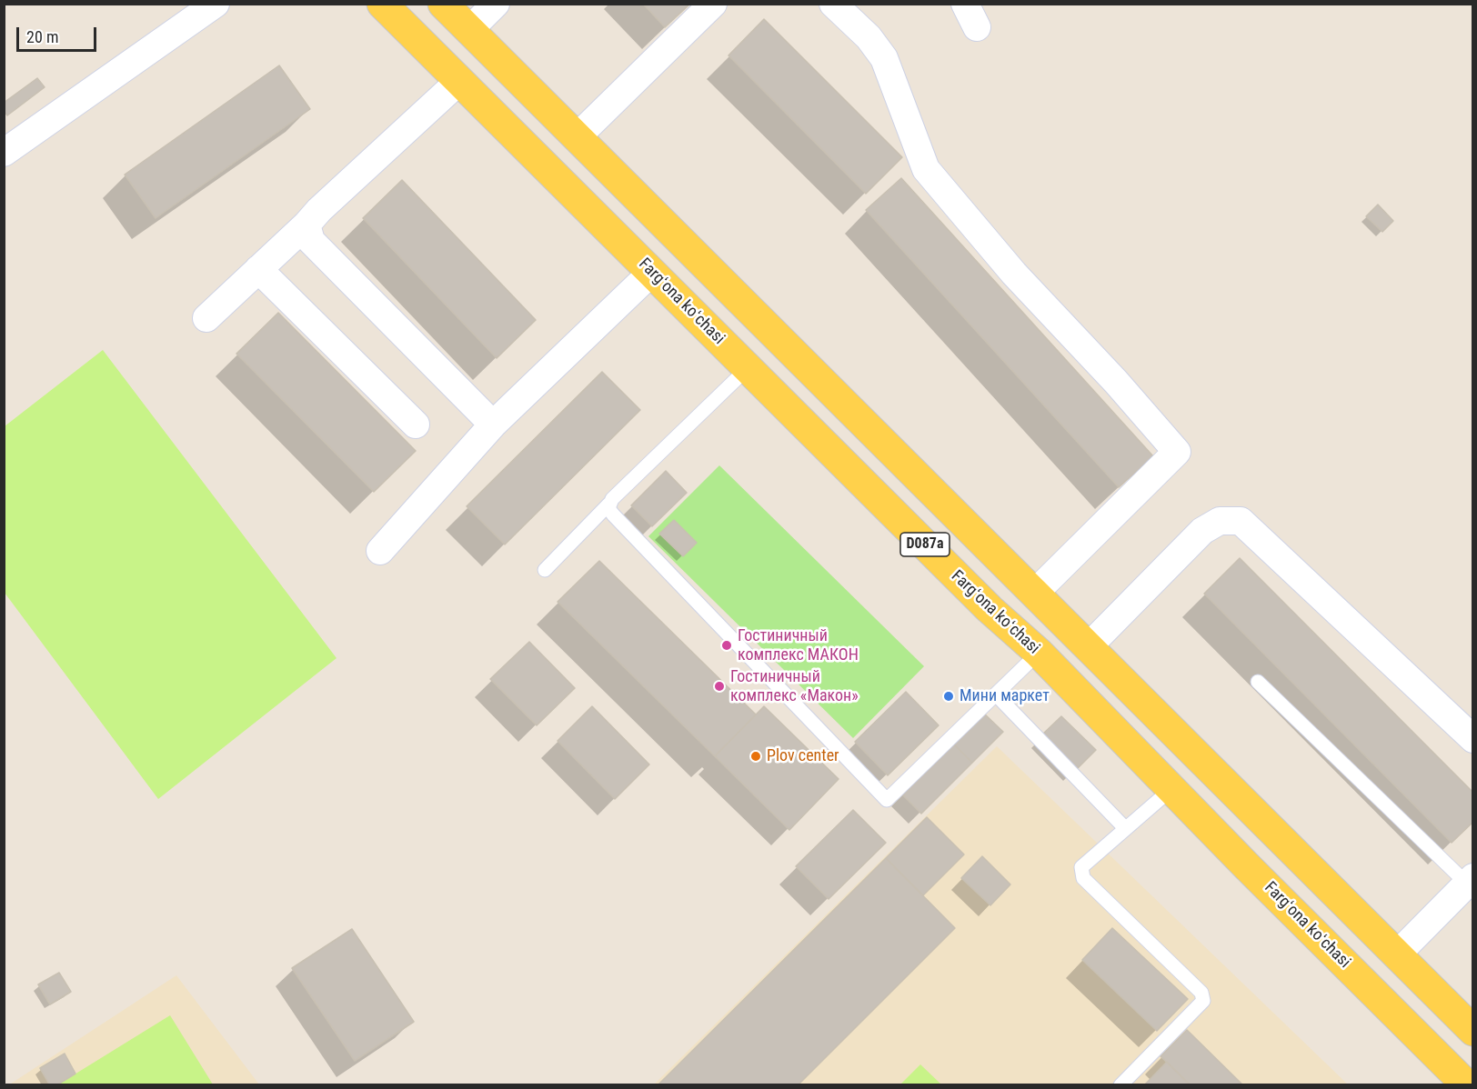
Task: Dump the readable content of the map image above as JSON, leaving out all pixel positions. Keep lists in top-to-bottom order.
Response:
{
  "streets": {
    "main road": ["Fargʻona koʻchasi", "D087a"]
  },
  "places": [
    "Гостиничный комплекс МАКОН",
    "Гостиничный комплекс «Макон»",
    "Мини маркет",
    "Plov center"
  ],
  "scale_bar": "20 m"
}
